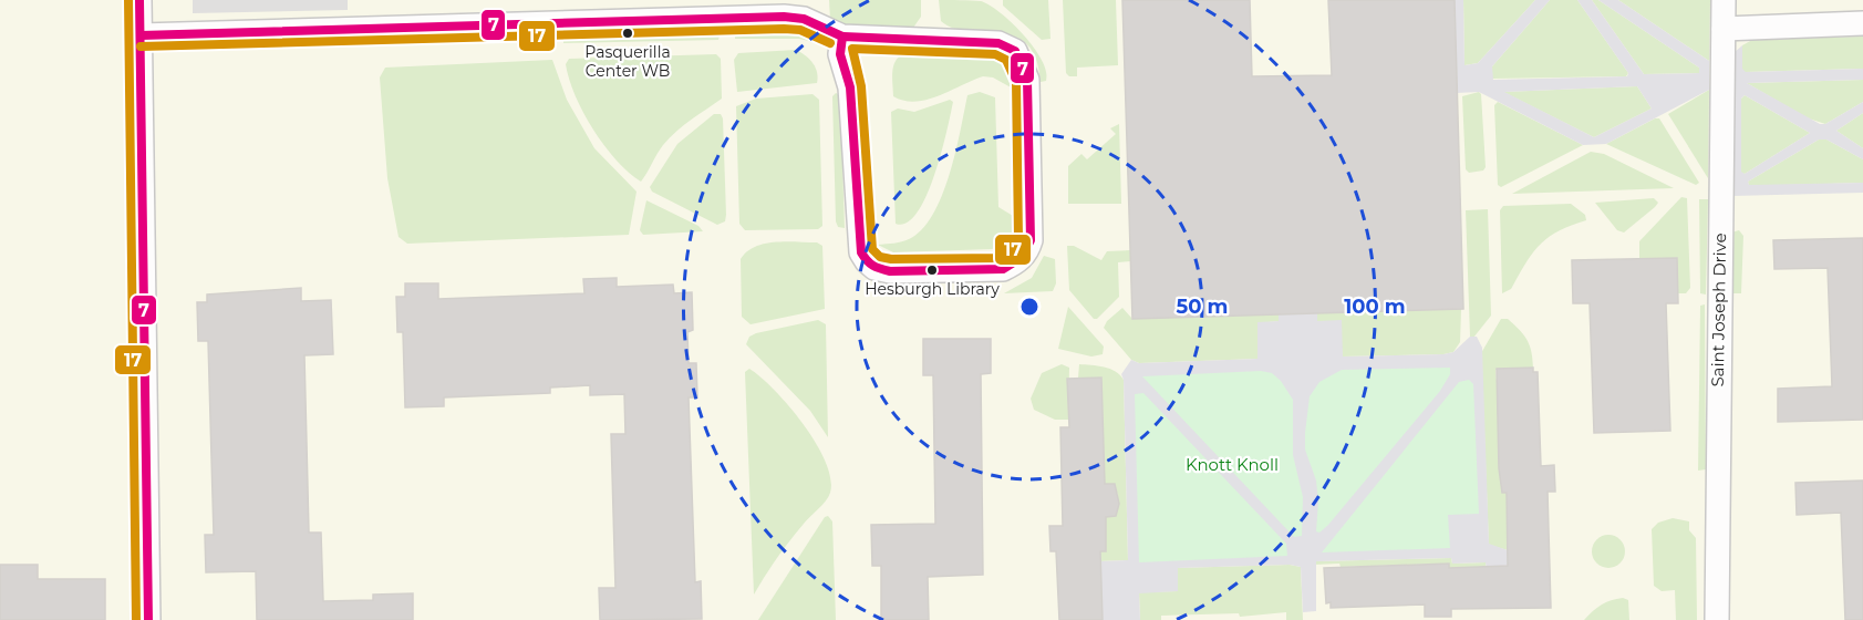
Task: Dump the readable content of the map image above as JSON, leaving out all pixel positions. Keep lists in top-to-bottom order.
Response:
{
  "streets": {
    "street": ["Saint Joseph Drive"]
  },
  "parks": ["Knott Knoll"],
  "places": ["Pasquerilla Center WB", "Hesburgh Library"],
  "lines": ["transit line 7", "transit line 17"],
  "rings": ["50 m", "100 m"]
}
